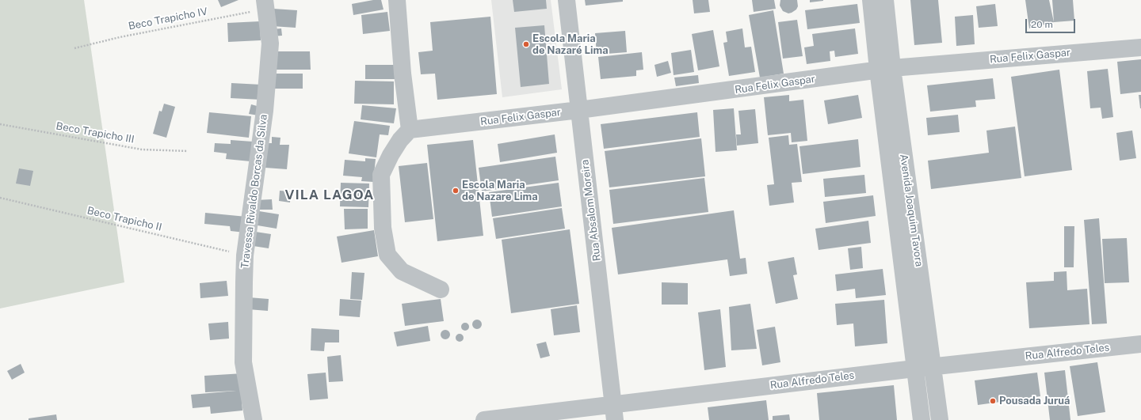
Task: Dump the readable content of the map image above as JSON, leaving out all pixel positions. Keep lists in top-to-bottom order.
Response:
{
  "streets": {
    "street": [
      "Rua Felix Gaspar",
      "Travessa Rivaldo Borcas da Silva",
      "Rua Absalom Moreira",
      "Avenida Joaquim Tavora",
      "Rua Alfredo Teles"
    ],
    "path": ["Beco Trapicho IV", "Beco Trapicho III", "Beco Trapicho II"]
  },
  "crossings": [
    ["Beco Trapicho IV", "Travessa Rivaldo Borcas da Silva"],
    ["Rua Felix Gaspar", "Rua Absalom Moreira"],
    ["Rua Felix Gaspar", "Avenida Joaquim Tavora"],
    ["Travessa Rivaldo Borcas da Silva", "Beco Trapicho II"],
    ["Rua Absalom Moreira", "Rua Alfredo Teles"],
    ["Avenida Joaquim Tavora", "Rua Alfredo Teles"]
  ],
  "districts": ["VILA LAGOA"],
  "places": ["Escola Maria de Nazaré Lima", "Escola Maria de Nazare Lima", "Pousada Juruá"],
  "scale_bar": "20 m"
}
